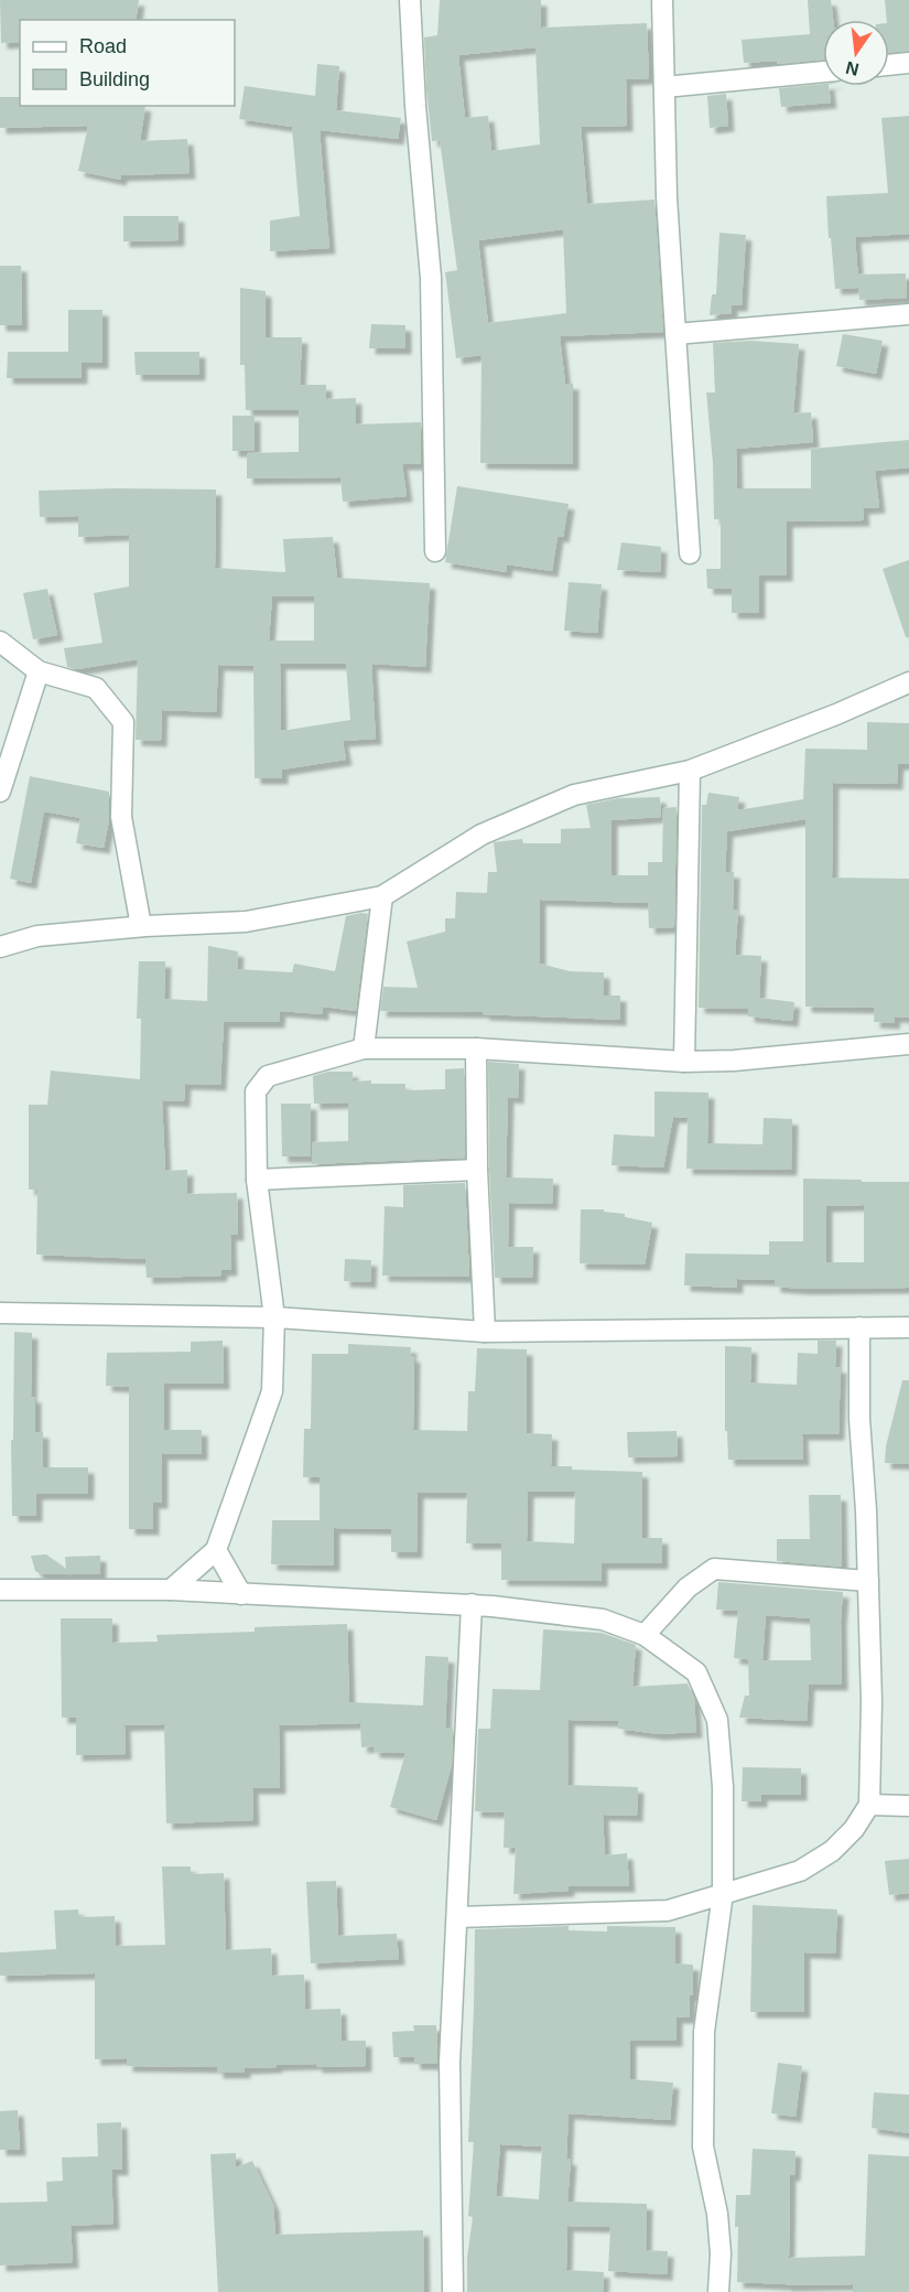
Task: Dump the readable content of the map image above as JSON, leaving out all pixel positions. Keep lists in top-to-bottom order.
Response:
{
  "legend": ["Road", "Building"],
  "north": "bottom"
}
